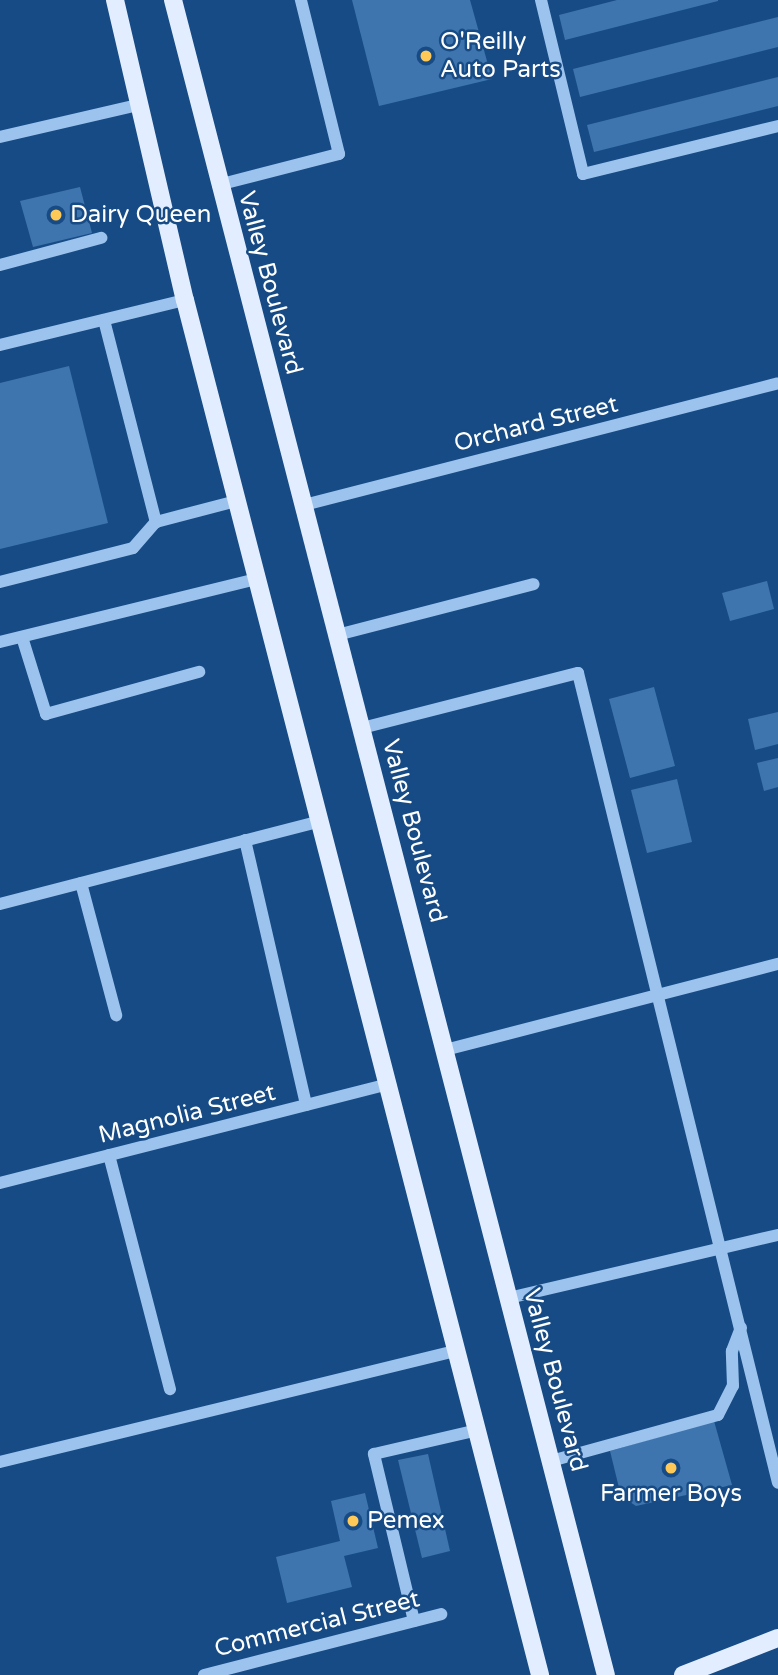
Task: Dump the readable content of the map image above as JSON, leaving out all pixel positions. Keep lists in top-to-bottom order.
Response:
{
  "streets": {
    "main road": ["Valley Boulevard"],
    "street": ["Orchard Street", "Magnolia Street", "Commercial Street"]
  },
  "crossings": [
    ["Valley Boulevard", "Orchard Street"]
  ],
  "places": [
    "O'Reilly Auto Parts",
    "Dairy Queen",
    "Farmer Boys",
    "Pemex"
  ]
}
